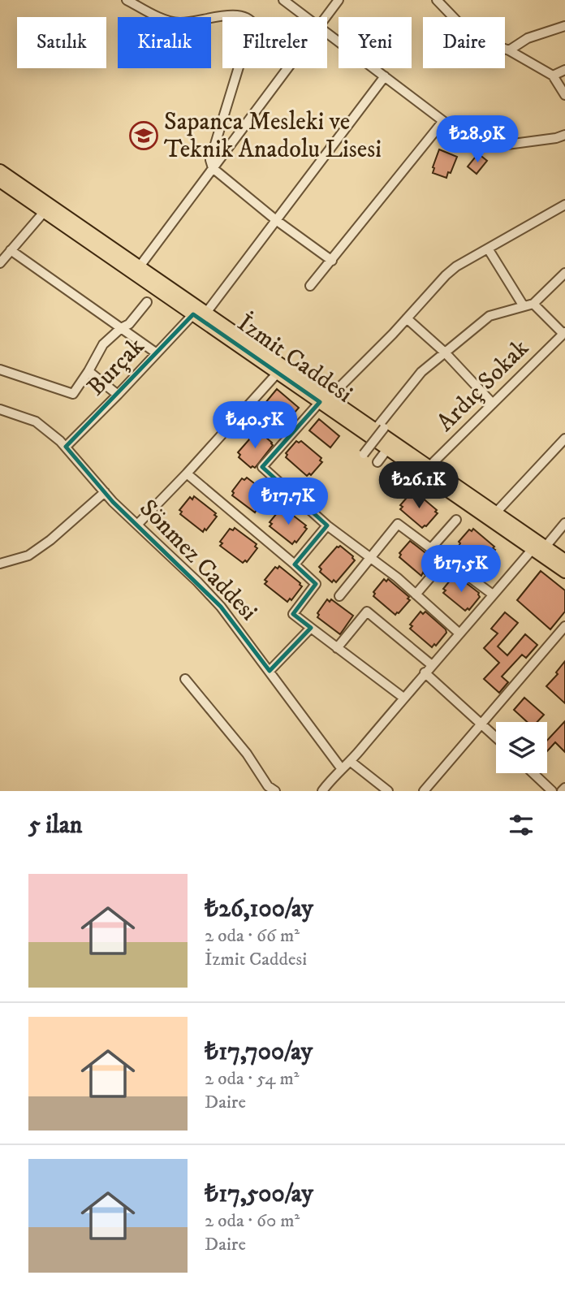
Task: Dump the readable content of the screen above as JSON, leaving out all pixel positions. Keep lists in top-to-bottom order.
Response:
{
  "streets": {
    "main road": ["İzmit Caddesi"],
    "street": ["Burçak", "Ardıç Sokak", "Sönmez Caddesi"]
  },
  "crossings": [
    ["İzmit Caddesi", "Burçak"],
    ["İzmit Caddesi", "Ardıç Sokak"],
    ["Burçak", "Sönmez Caddesi"]
  ],
  "places": {
    "school or university": ["Sapanca Mesleki ve Teknik Anadolu Lisesi"]
  },
  "page": {
    "chip": [
      "Satılık",
      "Kiralık",
      "Filtreler",
      "Yeni",
      "Daire"
    ],
    "price": [
      "₺28.9K",
      "₺40.5K",
      "₺26.1K",
      "₺17.7K",
      "₺17.5K"
    ],
    "heading": "5 ilan",
    "list": [
      {
        "name": "₺26,100/ay",
        "note": "2 oda · 66 m² · İzmit Caddesi"
      },
      {
        "name": "₺17,700/ay",
        "note": "2 oda · 54 m² · Daire"
      },
      {
        "name": "₺17,500/ay",
        "note": "2 oda · 60 m² · Daire"
      }
    ]
  }
}
